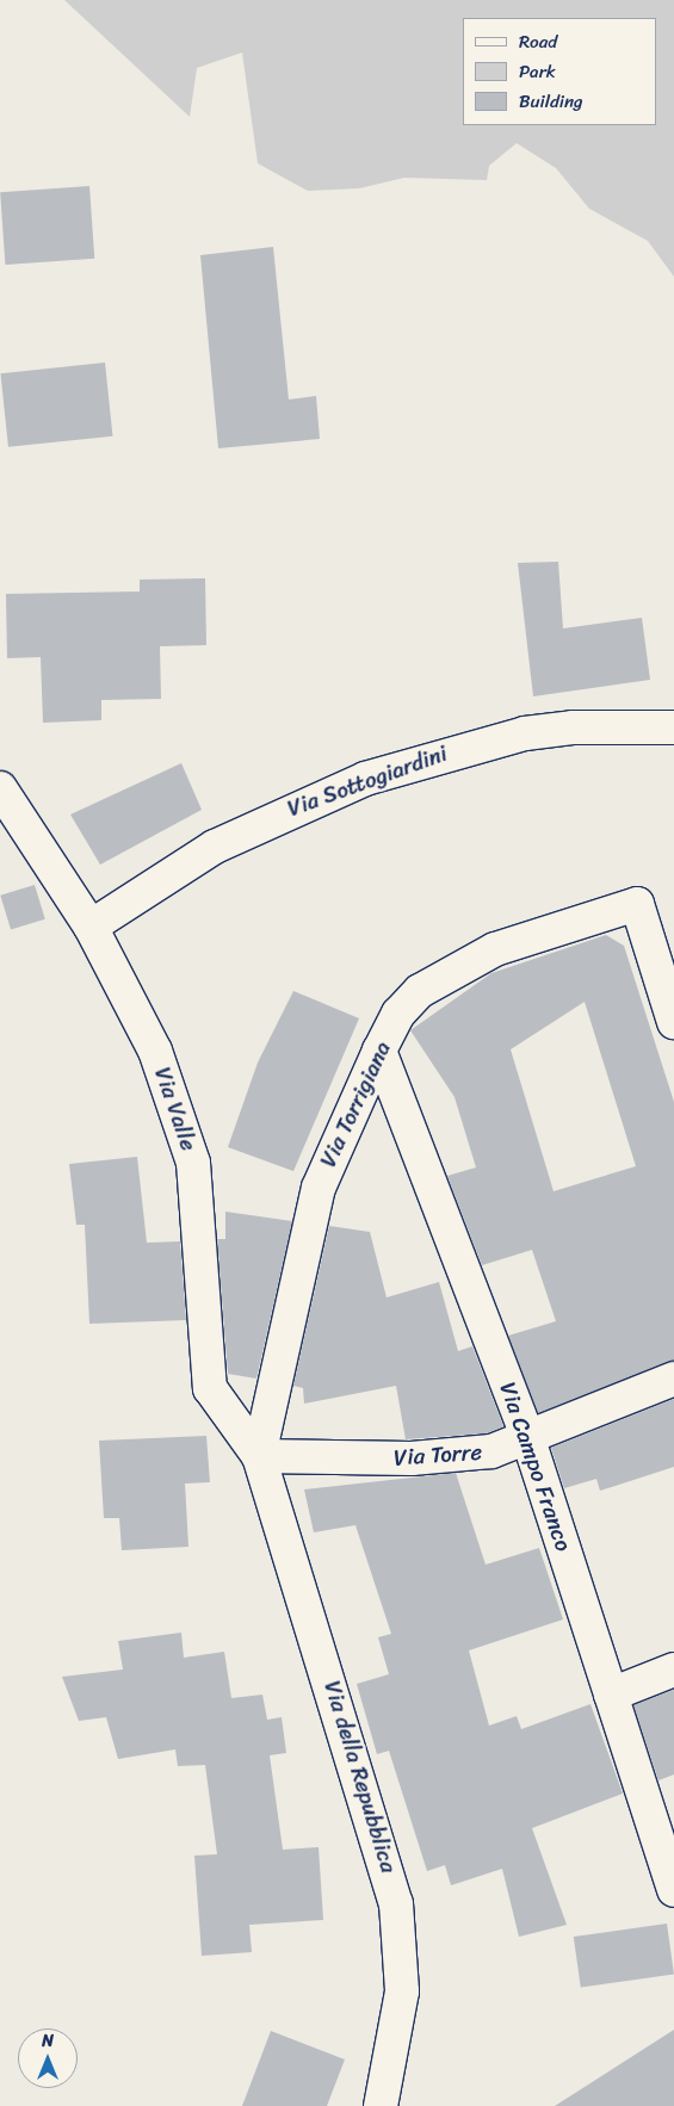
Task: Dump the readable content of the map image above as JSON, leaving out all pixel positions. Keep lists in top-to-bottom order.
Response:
{
  "streets": {
    "street": [
      "Via Sottogiardini",
      "Via Torrigiana",
      "Via Valle",
      "Via Torre",
      "Via Campo Franco",
      "Via della Repubblica"
    ]
  },
  "crossings": [
    ["Via Sottogiardini", "Via Valle"],
    ["Via Torrigiana", "Via Valle"],
    ["Via Torrigiana", "Via Torre"],
    ["Via Torrigiana", "Via Campo Franco"],
    ["Via Torrigiana", "Via della Repubblica"],
    ["Via Valle", "Via Torre"],
    ["Via Valle", "Via della Repubblica"],
    ["Via Torre", "Via Campo Franco"],
    ["Via Torre", "Via della Repubblica"]
  ],
  "legend": ["Road", "Park", "Building"],
  "north": "top"
}
